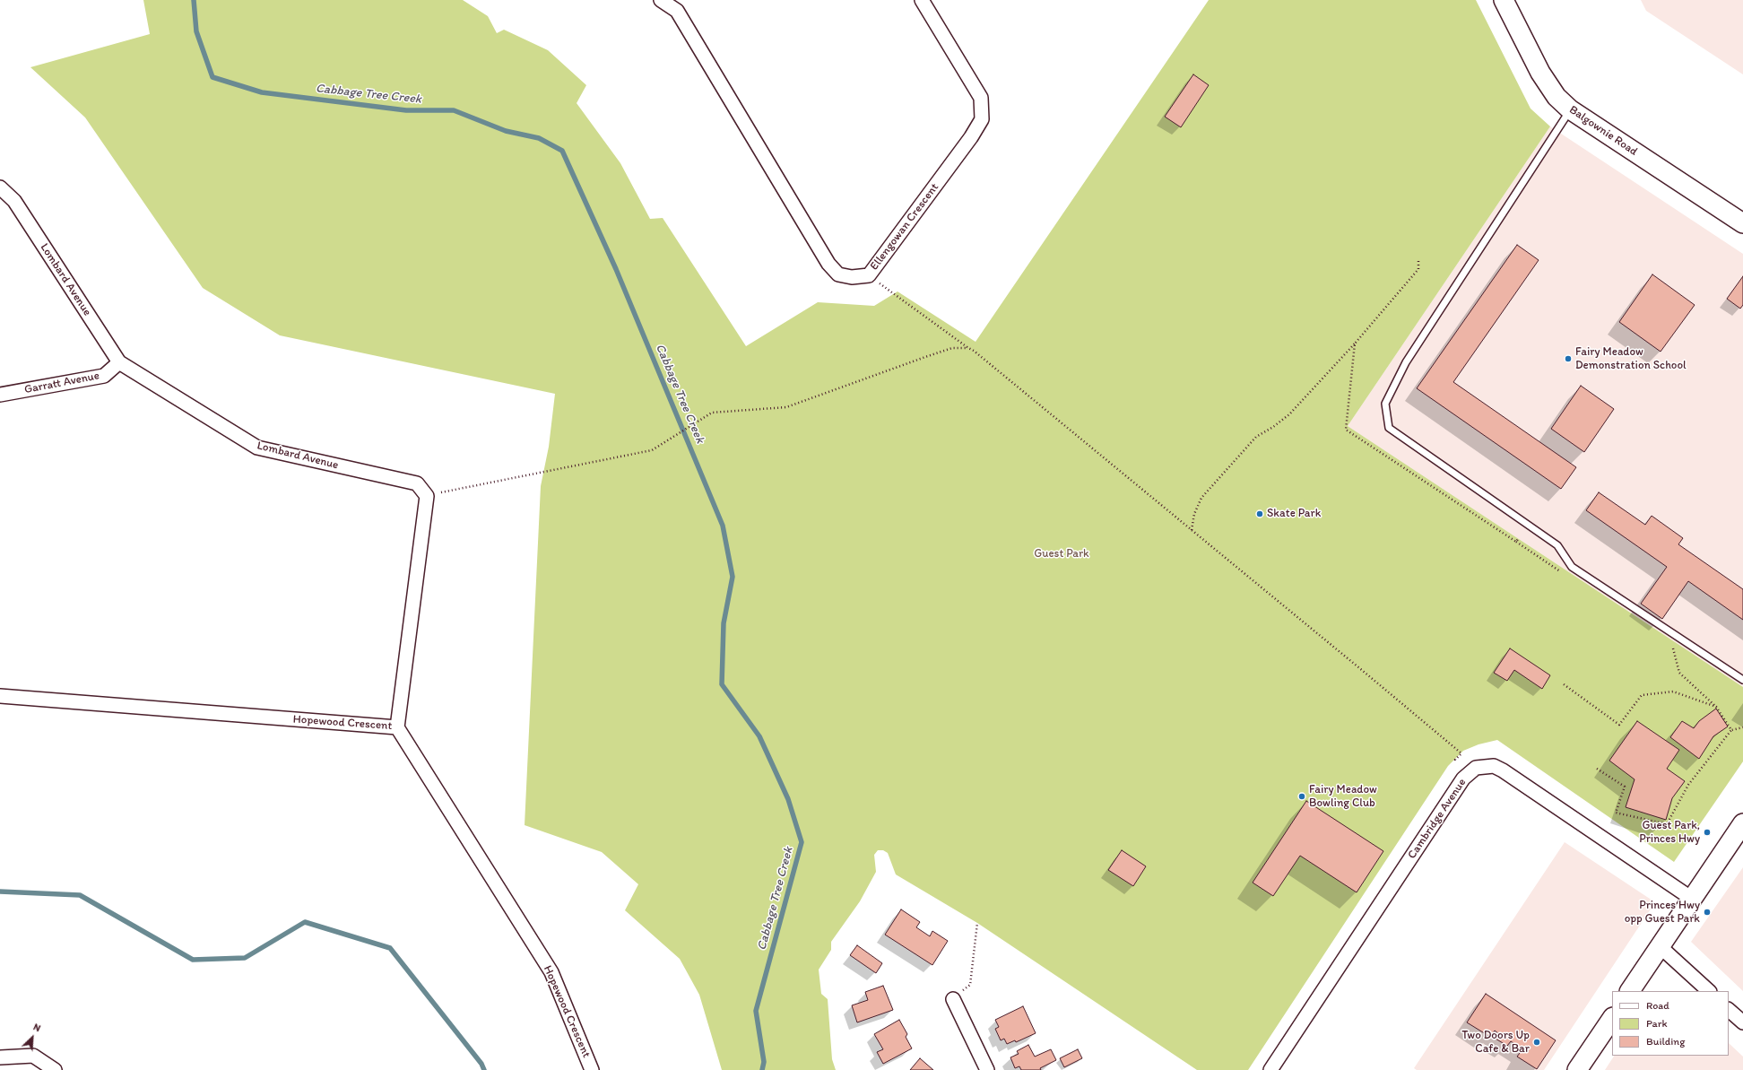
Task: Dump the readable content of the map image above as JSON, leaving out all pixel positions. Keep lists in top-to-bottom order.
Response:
{
  "streets": {
    "main road": ["Balgownie Road"],
    "street": [
      "Ellengowan Crescent",
      "Lombard Avenue",
      "Garratt Avenue",
      "Hopewood Crescent",
      "Cambridge Avenue"
    ]
  },
  "crossings": [
    ["Lombard Avenue", "Garratt Avenue"]
  ],
  "water": ["Cabbage Tree Creek"],
  "parks": ["Guest Park"],
  "places": [
    "Fairy Meadow Demonstration School",
    "Skate Park",
    "Fairy Meadow Bowling Club",
    "Guest Park, Princes Hwy",
    "Princes Hwy opp Guest Park",
    "Two Doors Up Cafe & Bar"
  ],
  "legend": ["Road", "Park", "Building"],
  "north": "top right"
}
